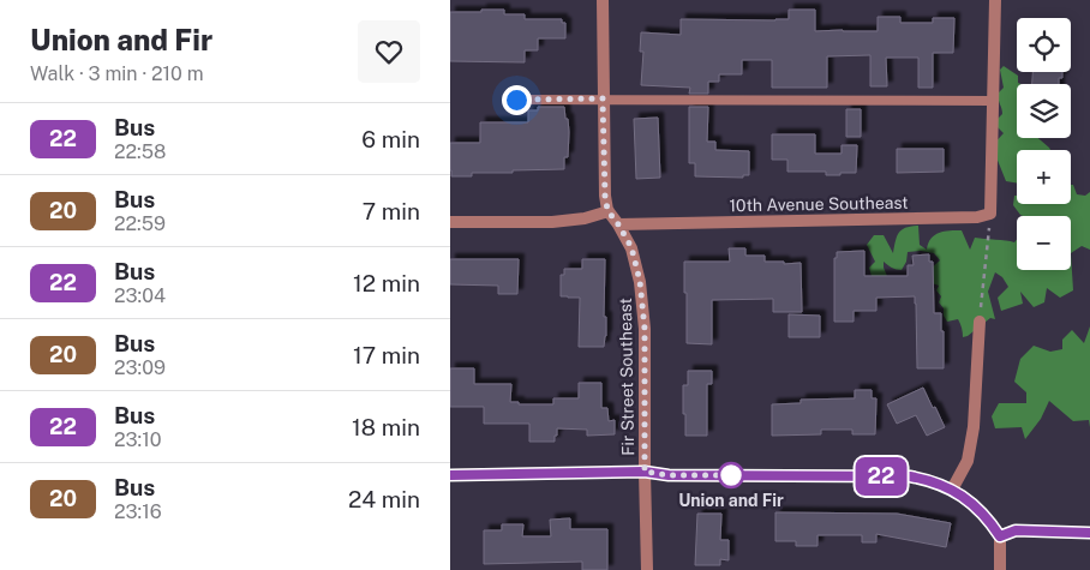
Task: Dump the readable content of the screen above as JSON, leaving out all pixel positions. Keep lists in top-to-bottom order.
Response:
{
  "streets": {
    "street": ["10th Avenue Southeast", "Fir Street Southeast"]
  },
  "crossings": [
    ["10th Avenue Southeast", "Fir Street Southeast"]
  ],
  "places": ["Union and Fir"],
  "lines": ["bus line 22"],
  "page": {
    "heading": ["Union and Fir", "Walk · 3 min · 210 m"],
    "on_map": "22",
    "map_buttons": ["+", "−"],
    "list": [
      {
        "mark": "22",
        "name": "Bus",
        "note": "22:58",
        "value": "6 min"
      },
      {
        "mark": "20",
        "name": "Bus",
        "note": "22:59",
        "value": "7 min"
      },
      {
        "mark": "22",
        "name": "Bus",
        "note": "23:04",
        "value": "12 min"
      },
      {
        "mark": "20",
        "name": "Bus",
        "note": "23:09",
        "value": "17 min"
      },
      {
        "mark": "22",
        "name": "Bus",
        "note": "23:10",
        "value": "18 min"
      },
      {
        "mark": "20",
        "name": "Bus",
        "note": "23:16",
        "value": "24 min"
      }
    ]
  }
}
